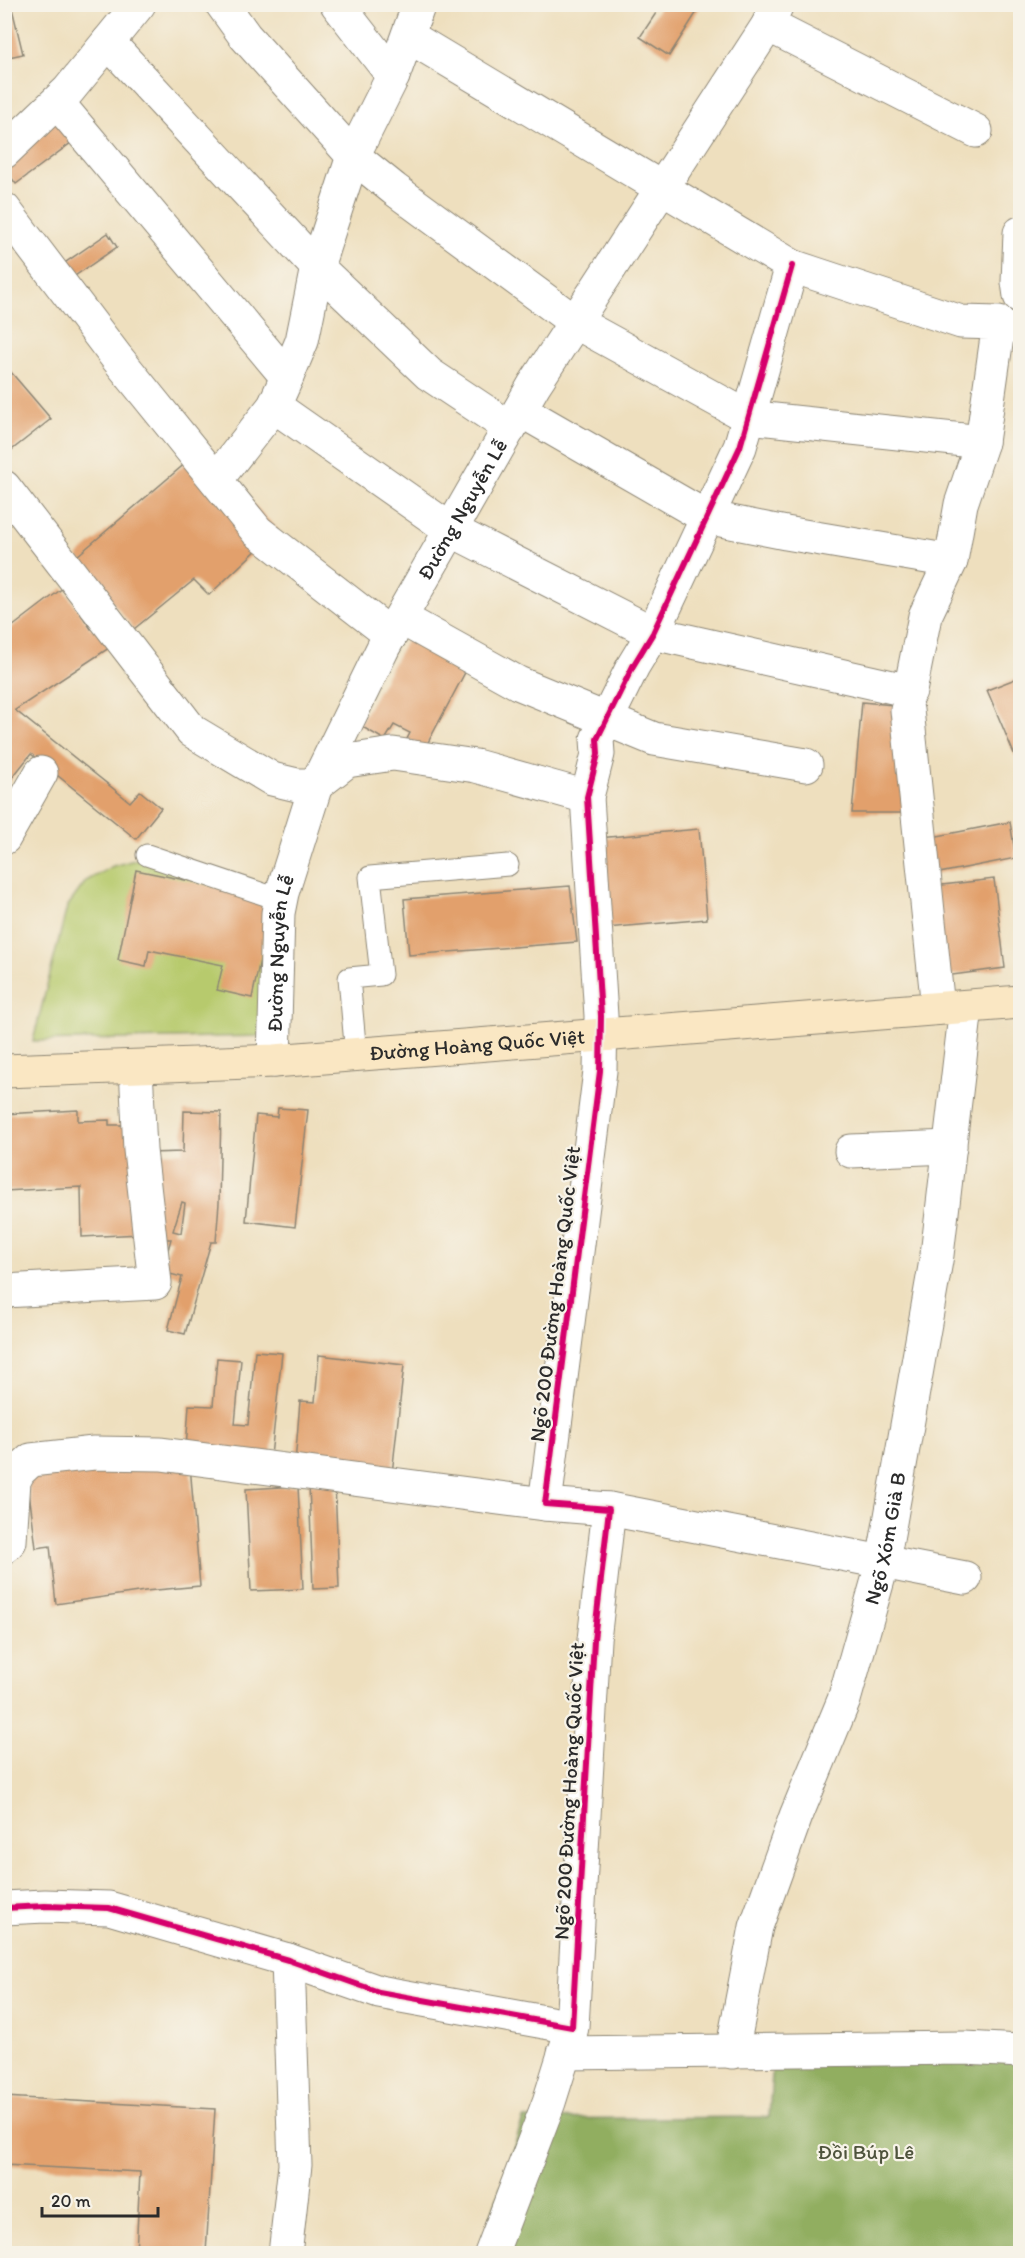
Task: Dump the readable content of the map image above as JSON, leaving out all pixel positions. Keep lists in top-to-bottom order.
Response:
{
  "streets": {
    "main road": ["Đường Hoàng Quốc Việt"],
    "street": ["Đường Nguyễn Lễ", "Ngõ 200 Đường Hoàng Quốc Việt", "Ngõ Xóm Già B"]
  },
  "crossings": [
    ["Đường Nguyễn Lễ", "Đường Hoàng Quốc Việt"],
    ["Đường Hoàng Quốc Việt", "Ngõ 200 Đường Hoàng Quốc Việt"],
    ["Đường Hoàng Quốc Việt", "Ngõ Xóm Già B"]
  ],
  "parks": ["Đồi Búp Lê"],
  "scale_bar": "20 m"
}
